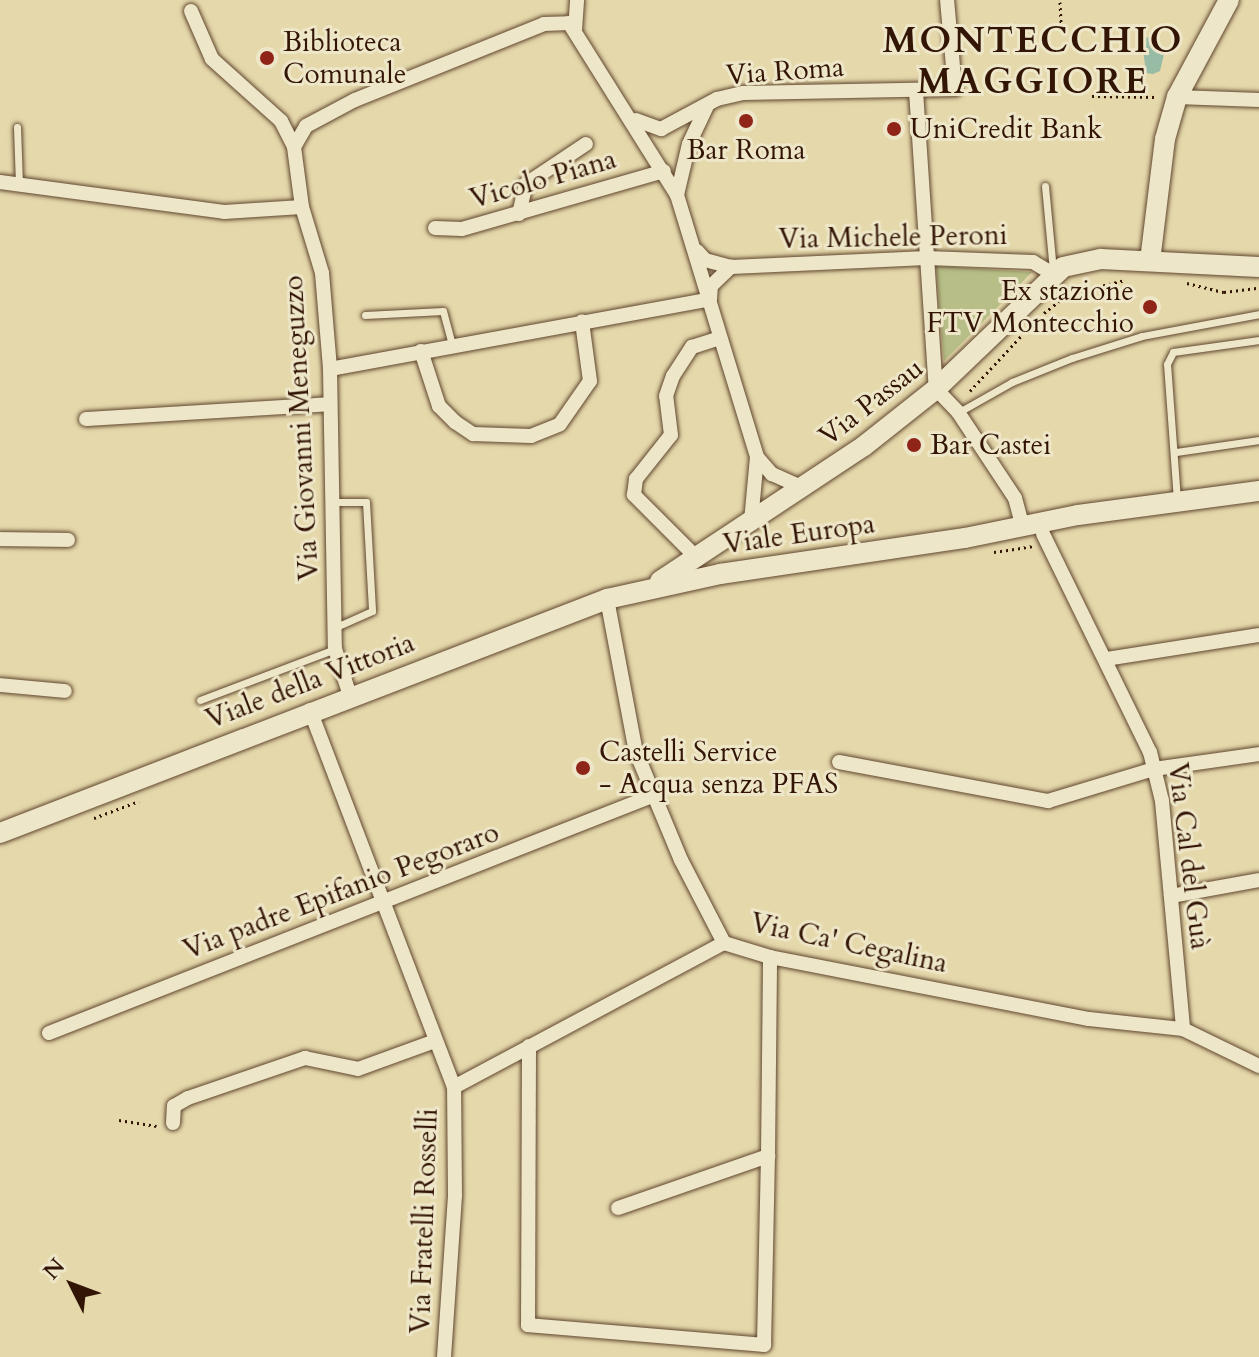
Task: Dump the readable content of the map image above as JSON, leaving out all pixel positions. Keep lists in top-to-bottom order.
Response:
{
  "streets": {
    "main road": ["Via Passau", "Viale Europa", "Viale della Vittoria"],
    "street": [
      "Via Roma",
      "Vicolo Piana",
      "Via Michele Peroni",
      "Via Giovanni Meneguzzo",
      "Via Cal del Guà",
      "Via padre Epifanio Pegoraro",
      "Via Ca' Cegalina",
      "Via Fratelli Rosselli"
    ]
  },
  "crossings": [
    ["Via Michele Peroni", "Via Passau"],
    ["Via Passau", "Viale Europa"],
    ["Via Passau", "Viale della Vittoria"],
    ["Via Giovanni Meneguzzo", "Viale della Vittoria"],
    ["Viale Europa", "Viale della Vittoria"],
    ["Viale Europa", "Via Cal del Guà"],
    ["Viale della Vittoria", "Via Ca' Cegalina"],
    ["Via Cal del Guà", "Via Ca' Cegalina"],
    ["Via padre Epifanio Pegoraro", "Via Ca' Cegalina"]
  ],
  "districts": ["MONTECCHIO MAGGIORE"],
  "places": [
    "Biblioteca Comunale",
    "Bar Roma",
    "UniCredit Bank",
    "Ex stazione FTV Montecchio",
    "Bar Castei",
    "Castelli Service - Acqua senza PFAS"
  ],
  "north": "top left"
}
